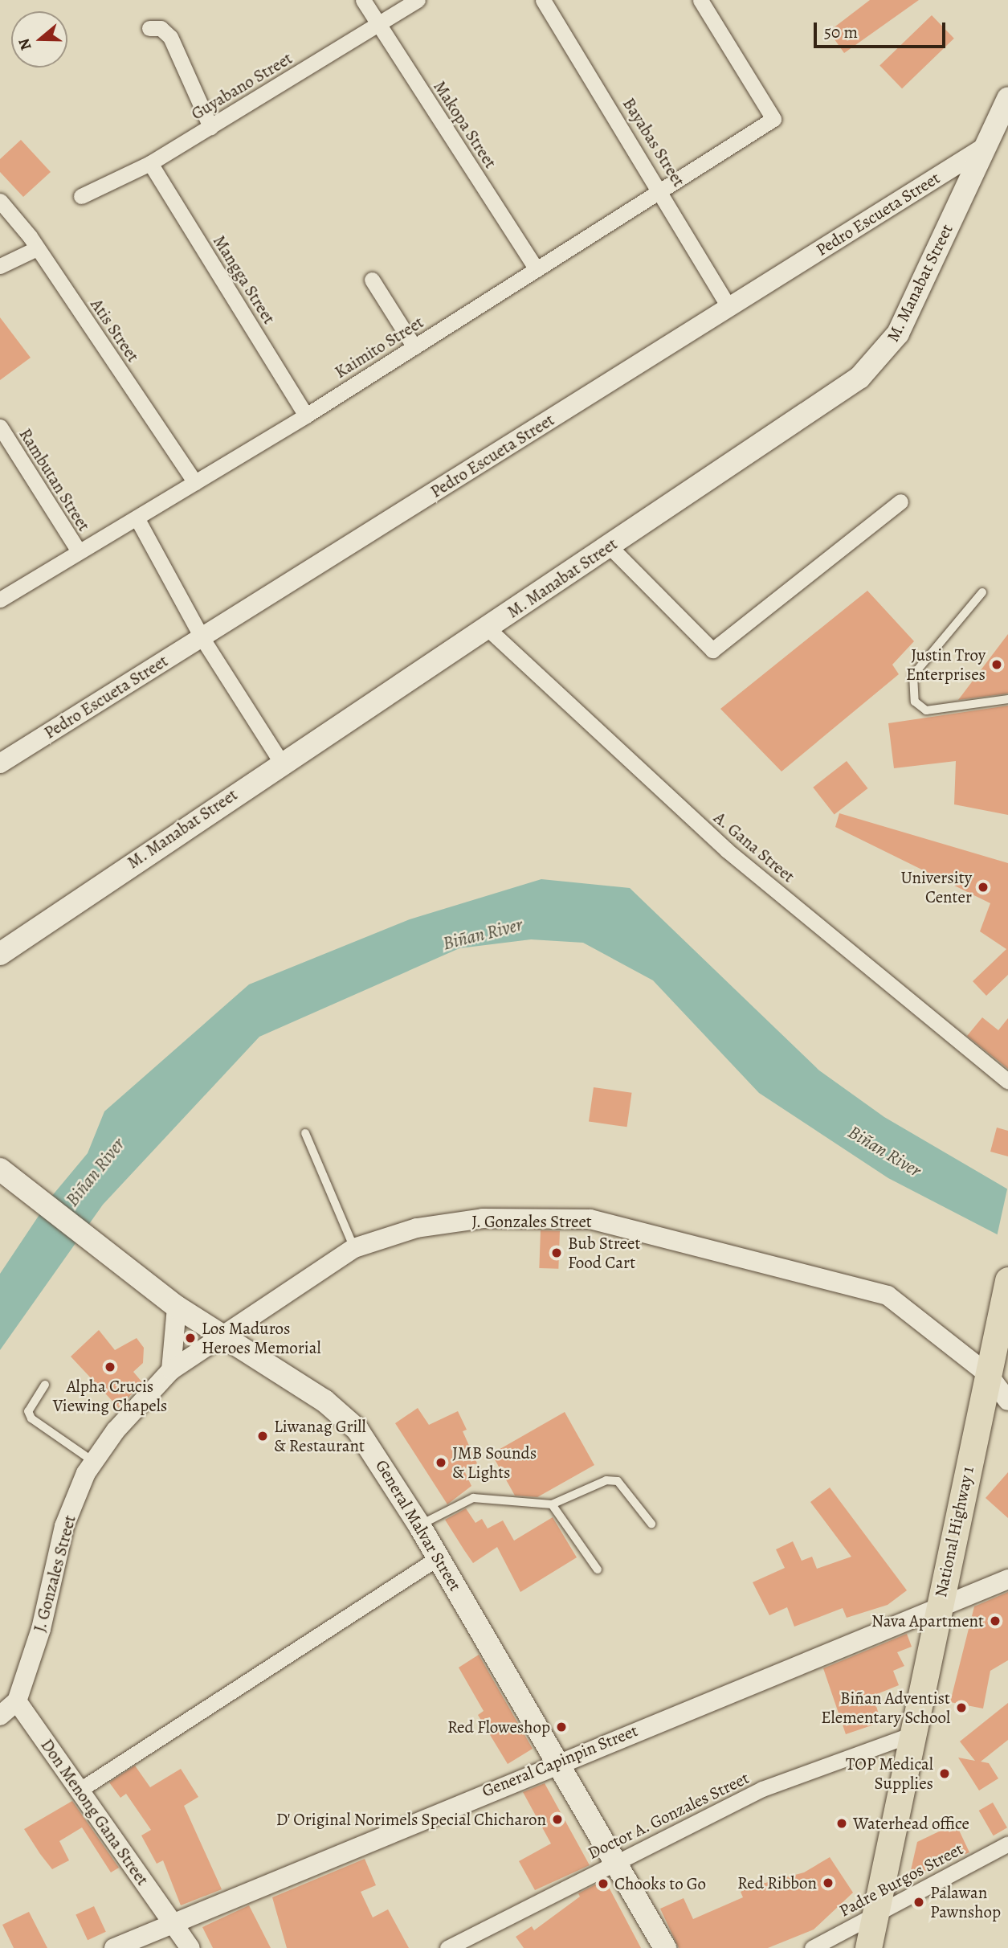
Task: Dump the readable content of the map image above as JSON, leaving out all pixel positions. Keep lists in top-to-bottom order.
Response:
{
  "streets": {
    "highway": ["National Highway 1"],
    "main road": ["M. Manabat Street", "General Malvar Street"],
    "street": [
      "Guyabano Street",
      "Makopa Street",
      "Bayabas Street",
      "Pedro Escueta Street",
      "Mangga Street",
      "Atis Street",
      "Kaimito Street",
      "Rambutan Street",
      "A. Gana Street",
      "J. Gonzales Street",
      "General Capinpin Street",
      "Don Menong Gana Street",
      "Doctor A. Gonzales Street",
      "Padre Burgos Street"
    ]
  },
  "crossings": [
    ["Guyabano Street", "Makopa Street"],
    ["Guyabano Street", "Mangga Street"],
    ["Makopa Street", "Kaimito Street"],
    ["Bayabas Street", "Pedro Escueta Street"],
    ["Bayabas Street", "Kaimito Street"],
    ["Pedro Escueta Street", "M. Manabat Street"],
    ["Mangga Street", "Kaimito Street"],
    ["M. Manabat Street", "A. Gana Street"],
    ["Atis Street", "Kaimito Street"],
    ["Kaimito Street", "Rambutan Street"],
    ["J. Gonzales Street", "General Malvar Street"],
    ["J. Gonzales Street", "National Highway 1"],
    ["J. Gonzales Street", "Don Menong Gana Street"],
    ["General Malvar Street", "General Capinpin Street"],
    ["General Malvar Street", "Doctor A. Gonzales Street"],
    ["National Highway 1", "General Capinpin Street"],
    ["National Highway 1", "Doctor A. Gonzales Street"],
    ["National Highway 1", "Padre Burgos Street"],
    ["General Capinpin Street", "Don Menong Gana Street"]
  ],
  "water": ["Biñan River"],
  "places": [
    "Justin Troy Enterprises",
    "University Center",
    "Bub Street Food Cart",
    "Los Maduros Heroes Memorial",
    "Alpha Crucis Viewing Chapels",
    "Liwanag Grill & Restaurant",
    "JMB Sounds & Lights",
    "Nava Apartment",
    "Biñan Adventist Elementary School",
    "Red Floweshop",
    "TOP Medical Supplies",
    "D' Original Norimels Special Chicharon",
    "Waterhead office",
    "Red Ribbon",
    "Chooks to Go",
    "Palawan Pawnshop"
  ],
  "scale_bar": "50 m",
  "north": "left"
}
